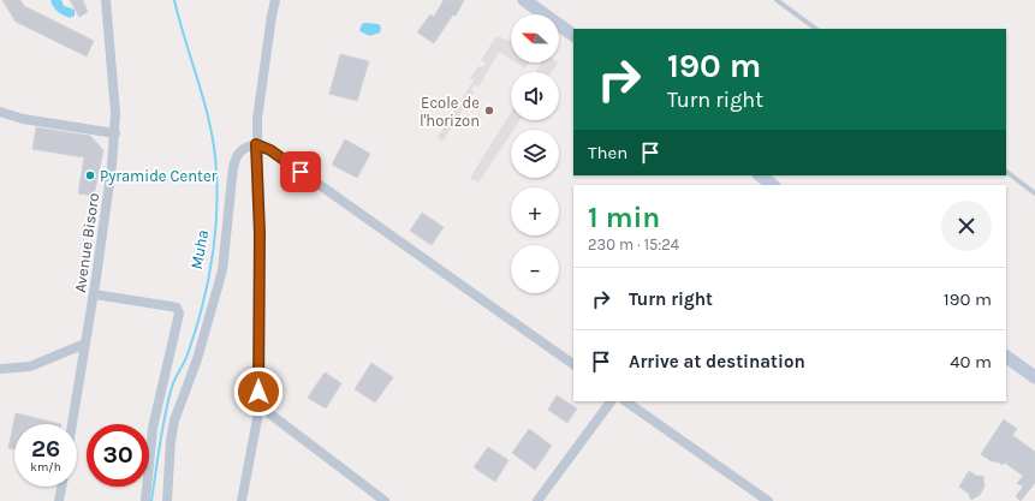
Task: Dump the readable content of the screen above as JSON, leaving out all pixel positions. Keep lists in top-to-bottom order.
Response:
{
  "streets": {
    "street": ["Avenue Bisoro"]
  },
  "water": ["Muha"],
  "places": ["Ecole de l'horizon", "Pyramide Center"],
  "north": "left",
  "page": {
    "map_buttons": ["+", "−"],
    "turn": ["190 m", "Turn right"],
    "then": "Then",
    "heading": ["1 min", "230 m · 15:24"],
    "list": [
      {
        "name": "Turn right",
        "value": "190 m"
      },
      {
        "name": "Arrive at destination",
        "value": "40 m"
      }
    ],
    "speed": "26 km/h",
    "limit": "30"
  }
}
